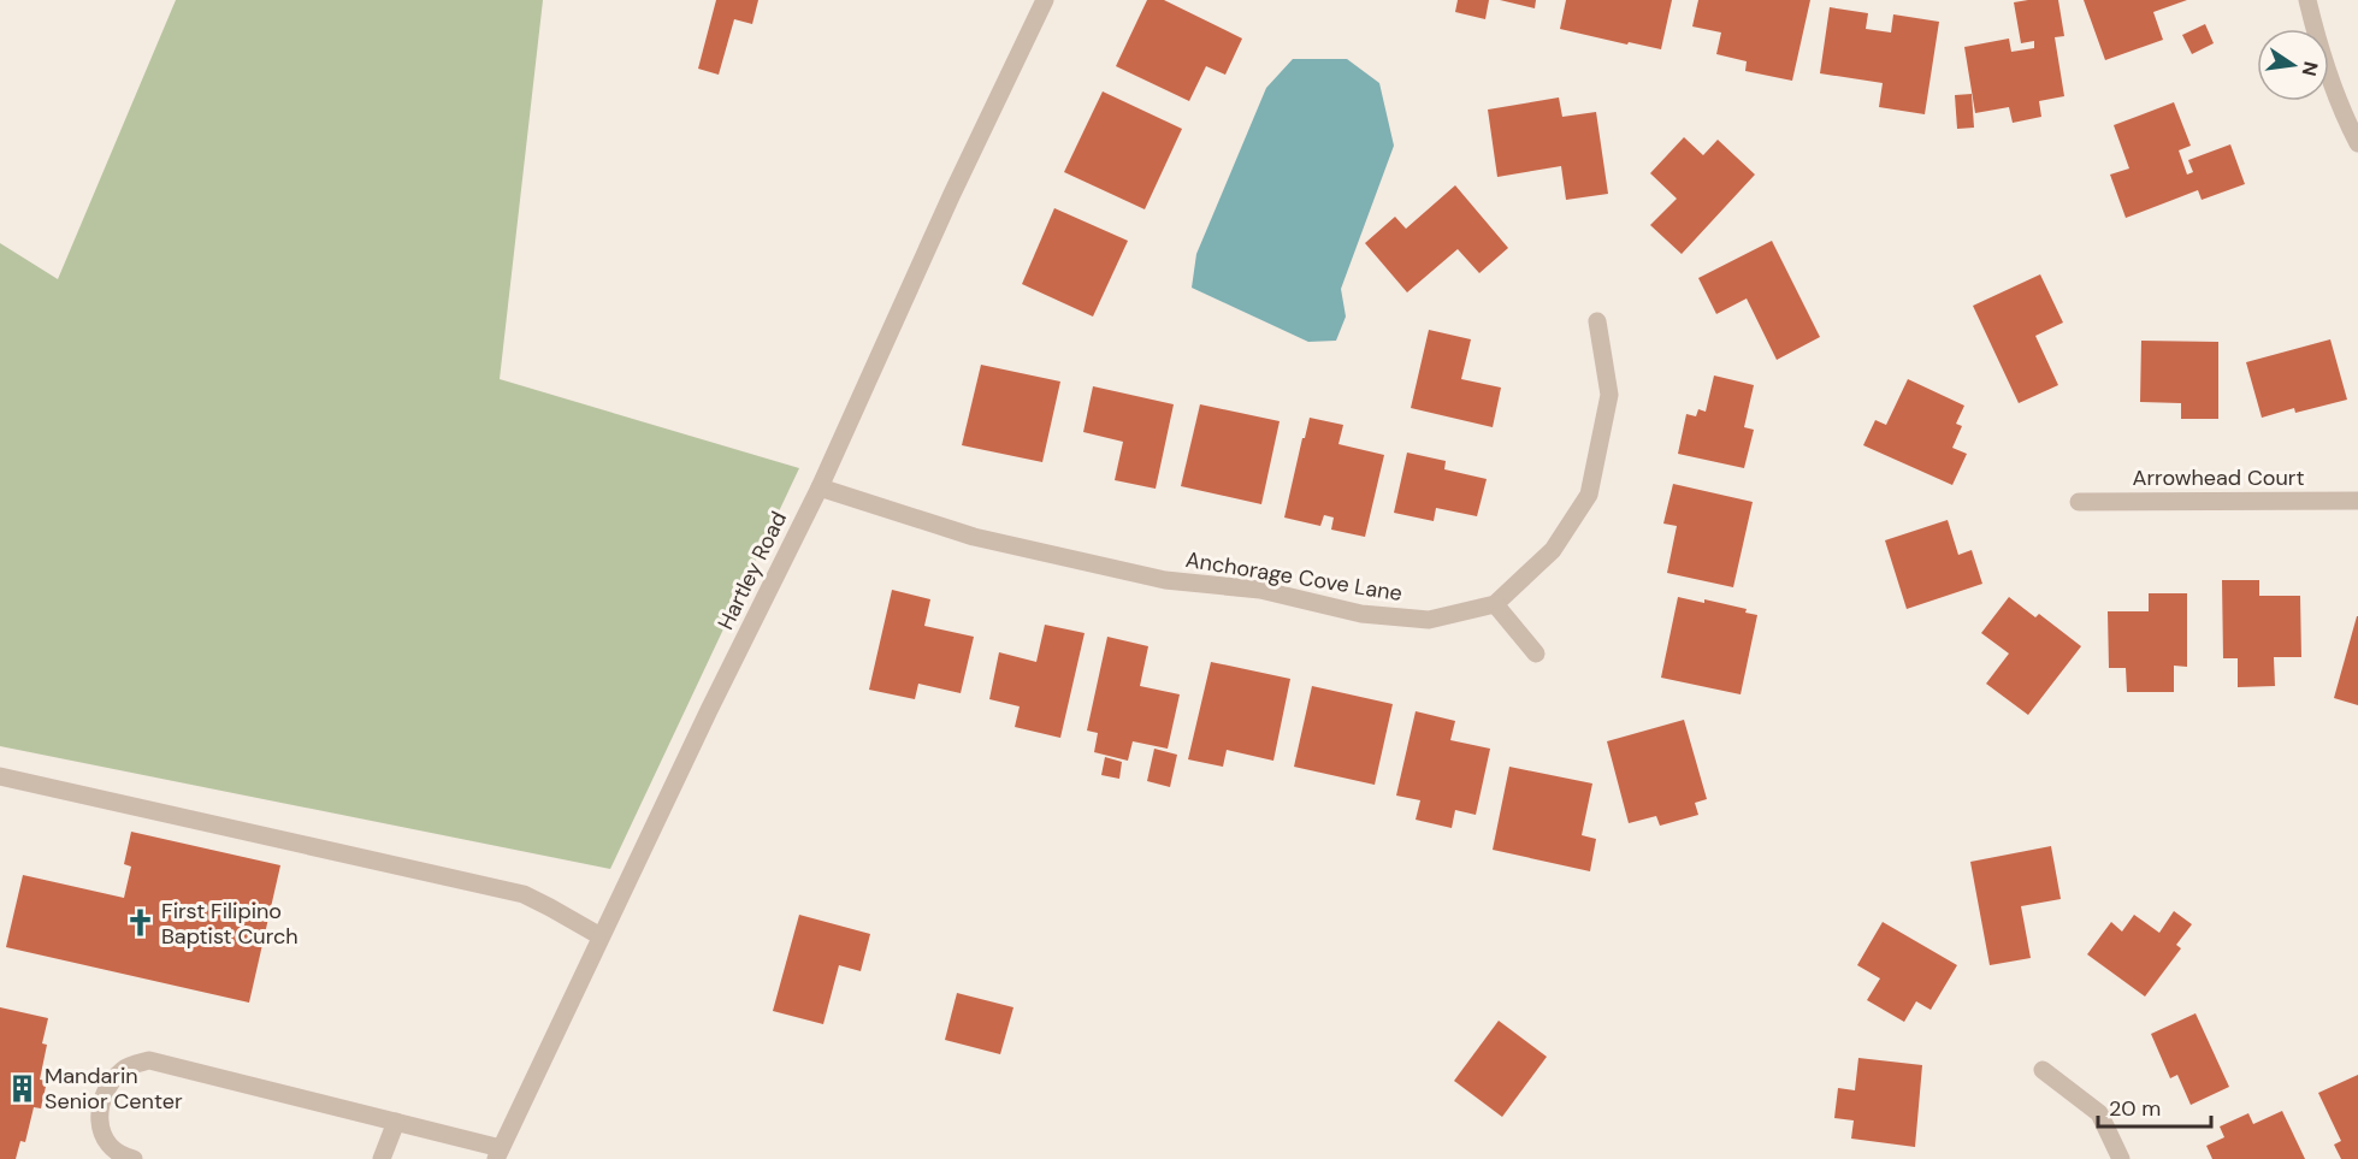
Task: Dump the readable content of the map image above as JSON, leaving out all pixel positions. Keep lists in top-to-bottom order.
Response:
{
  "streets": {
    "street": ["Arrowhead Court", "Hartley Road", "Anchorage Cove Lane"]
  },
  "crossings": [
    ["Hartley Road", "Anchorage Cove Lane"]
  ],
  "places": {
    "church": ["First Filipino Baptist Curch"],
    "building": ["Mandarin Senior Center"]
  },
  "scale_bar": "20 m",
  "north": "right"
}
